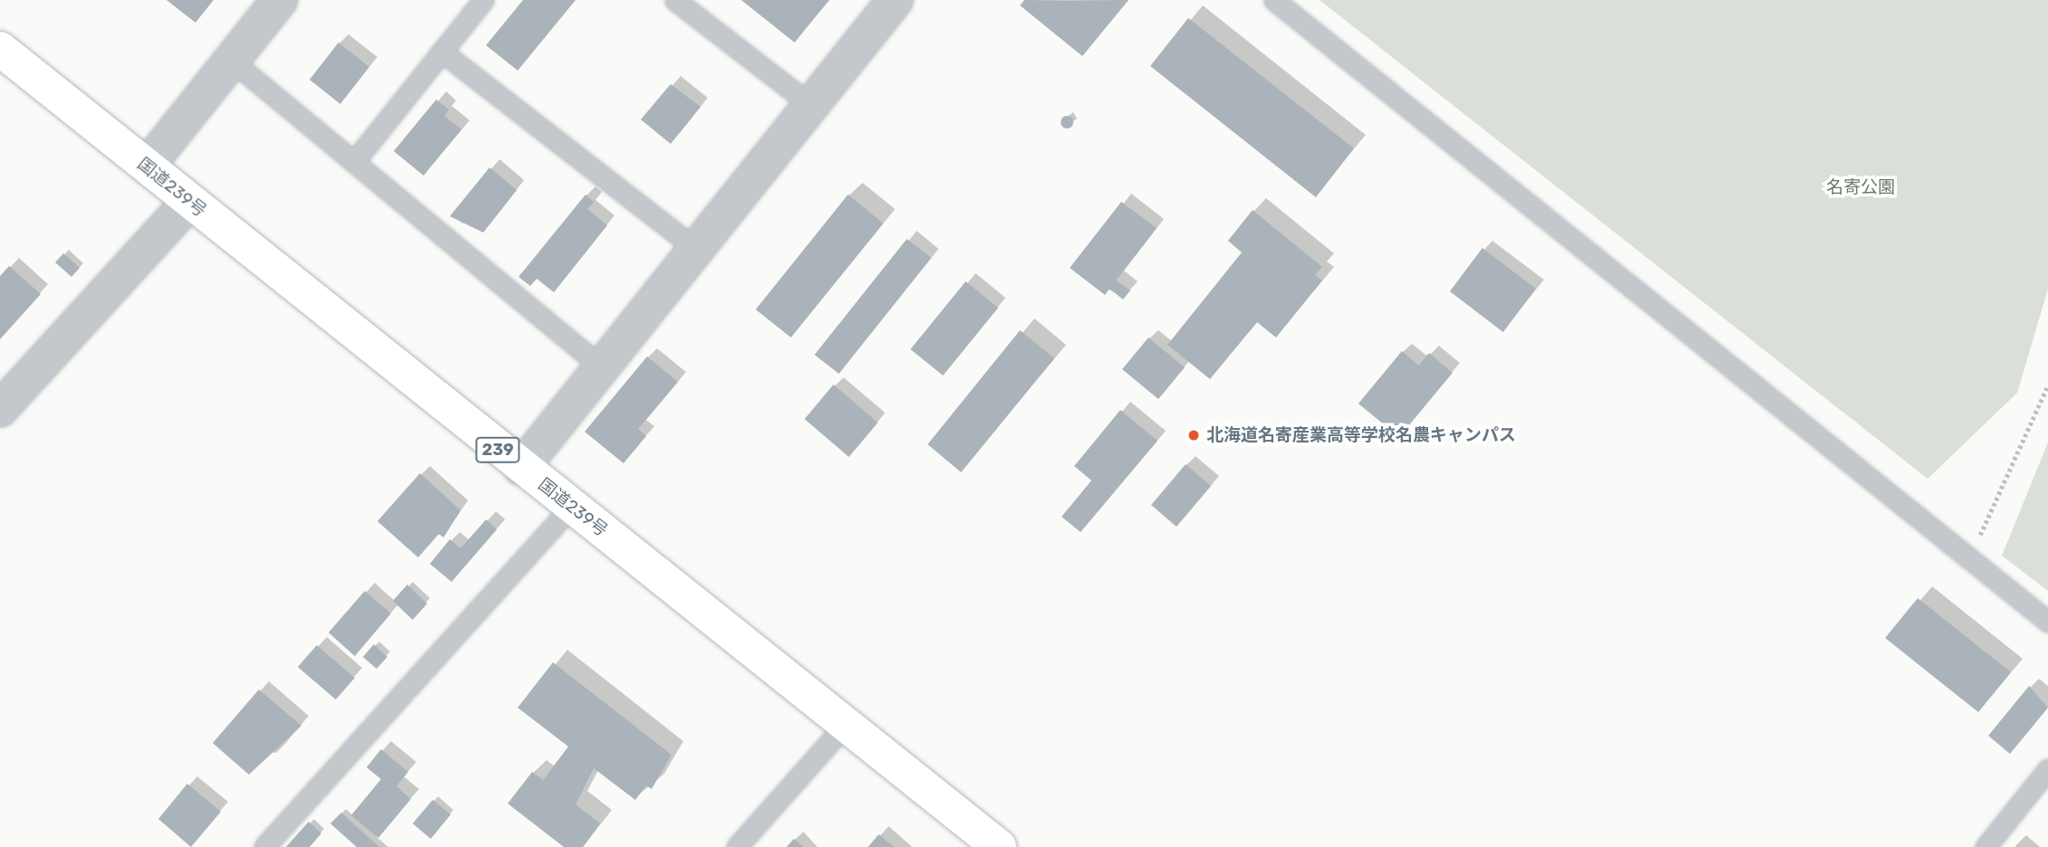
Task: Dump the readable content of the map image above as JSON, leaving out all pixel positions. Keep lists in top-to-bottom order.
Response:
{
  "streets": {
    "highway": ["国道239号", "239"]
  },
  "parks": ["名寄公園"],
  "places": ["北海道名寄産業高等学校名農キャンパス"]
}
